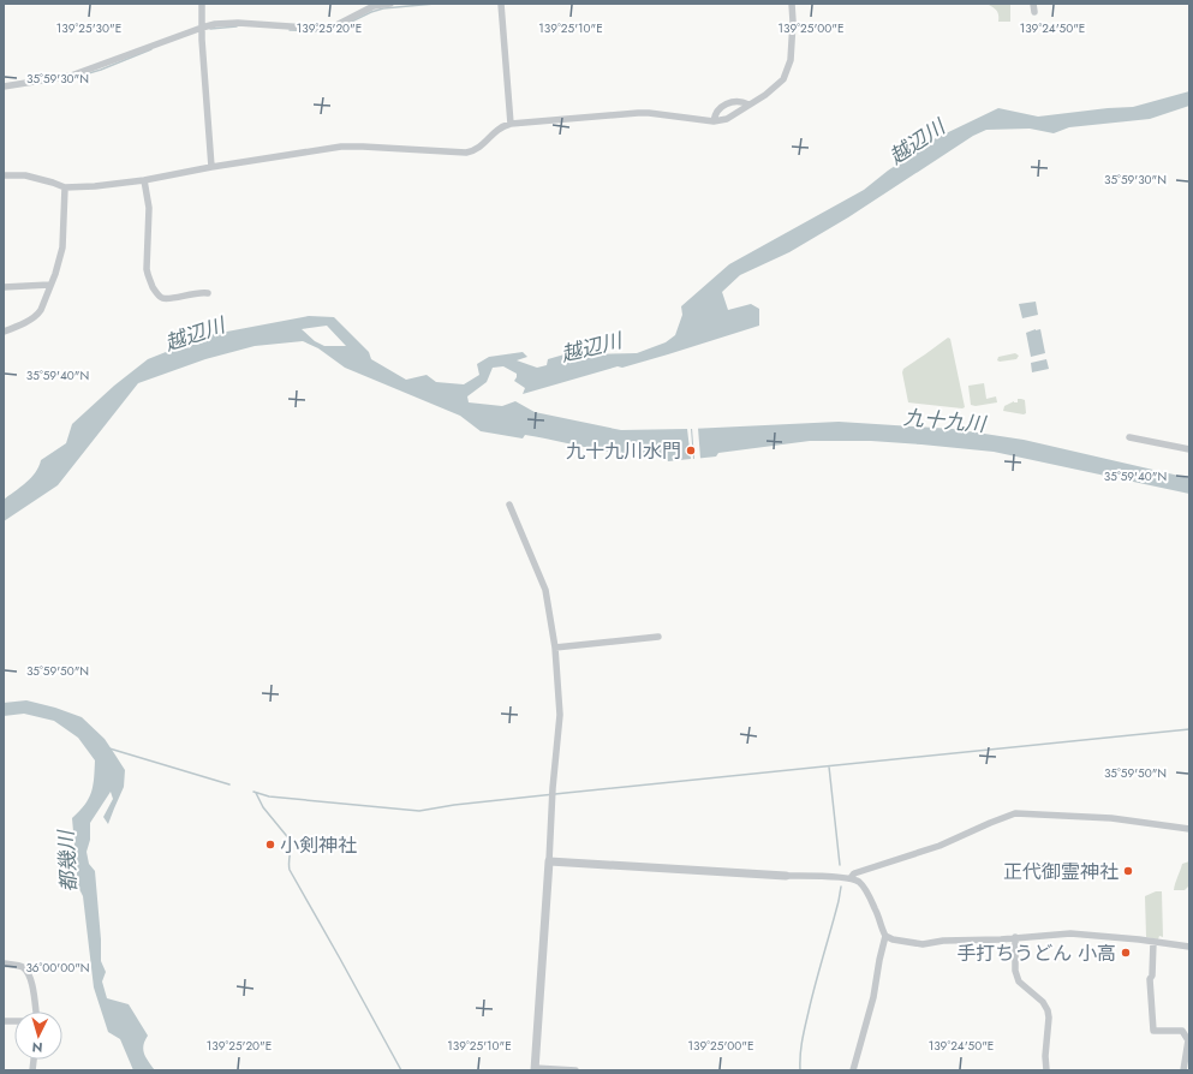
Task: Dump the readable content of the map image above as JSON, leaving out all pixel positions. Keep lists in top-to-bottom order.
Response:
{
  "water": ["越辺川", "九十九川", "都幾川"],
  "places": [
    "九十九川水門",
    "小剣神社",
    "正代御霊神社",
    "手打ちうどん 小高"
  ],
  "north": "bottom",
  "coordinates": [
    "139°25'20\"E",
    "139°25'10\"E",
    "139°25'00\"E",
    "139°24'50\"E",
    "139°25'30\"E",
    "35°59'30\"N",
    "35°59'40\"N",
    "35°59'50\"N",
    "36°00'00\"N"
  ]
}
